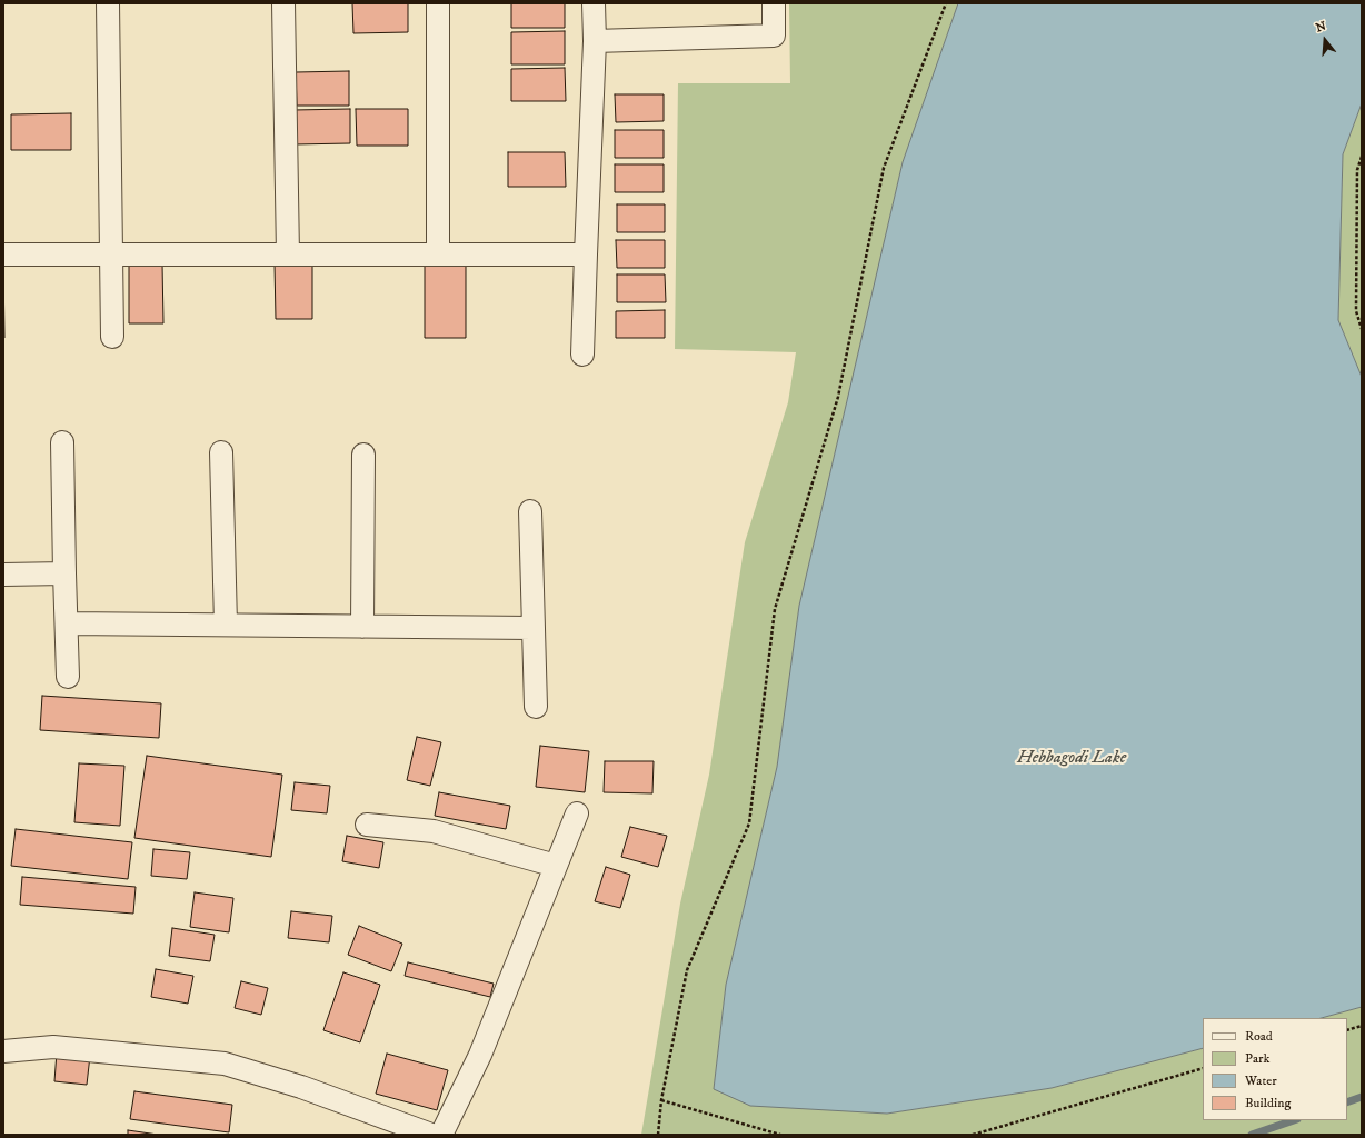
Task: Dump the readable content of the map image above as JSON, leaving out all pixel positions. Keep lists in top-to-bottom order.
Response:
{
  "water": ["Hebbagodi Lake"],
  "legend": [
    "Road",
    "Park",
    "Water",
    "Building"
  ],
  "north": "top"
}
